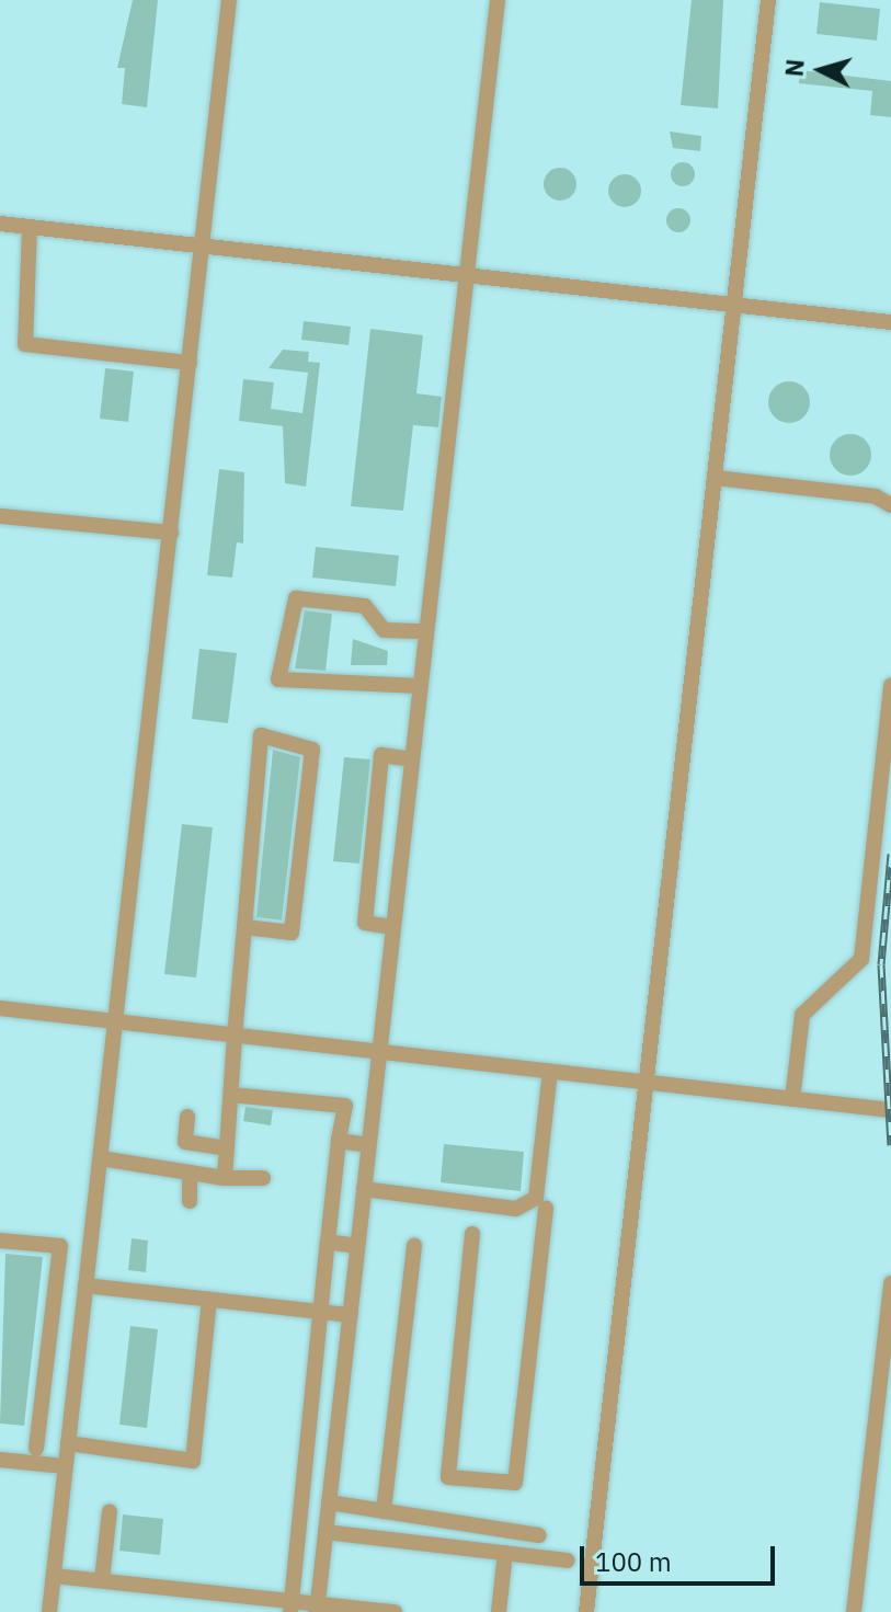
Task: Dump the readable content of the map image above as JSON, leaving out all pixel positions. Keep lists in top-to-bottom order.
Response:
{
  "scale_bar": "100 m",
  "north": "left"
}
